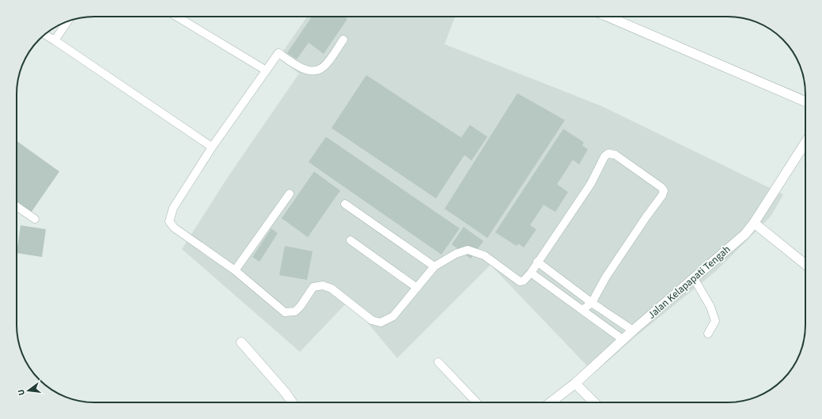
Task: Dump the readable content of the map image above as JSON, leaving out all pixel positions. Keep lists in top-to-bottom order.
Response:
{
  "streets": {
    "street": ["Jalan Kelapapati Tengah"]
  },
  "north": "left"
}
